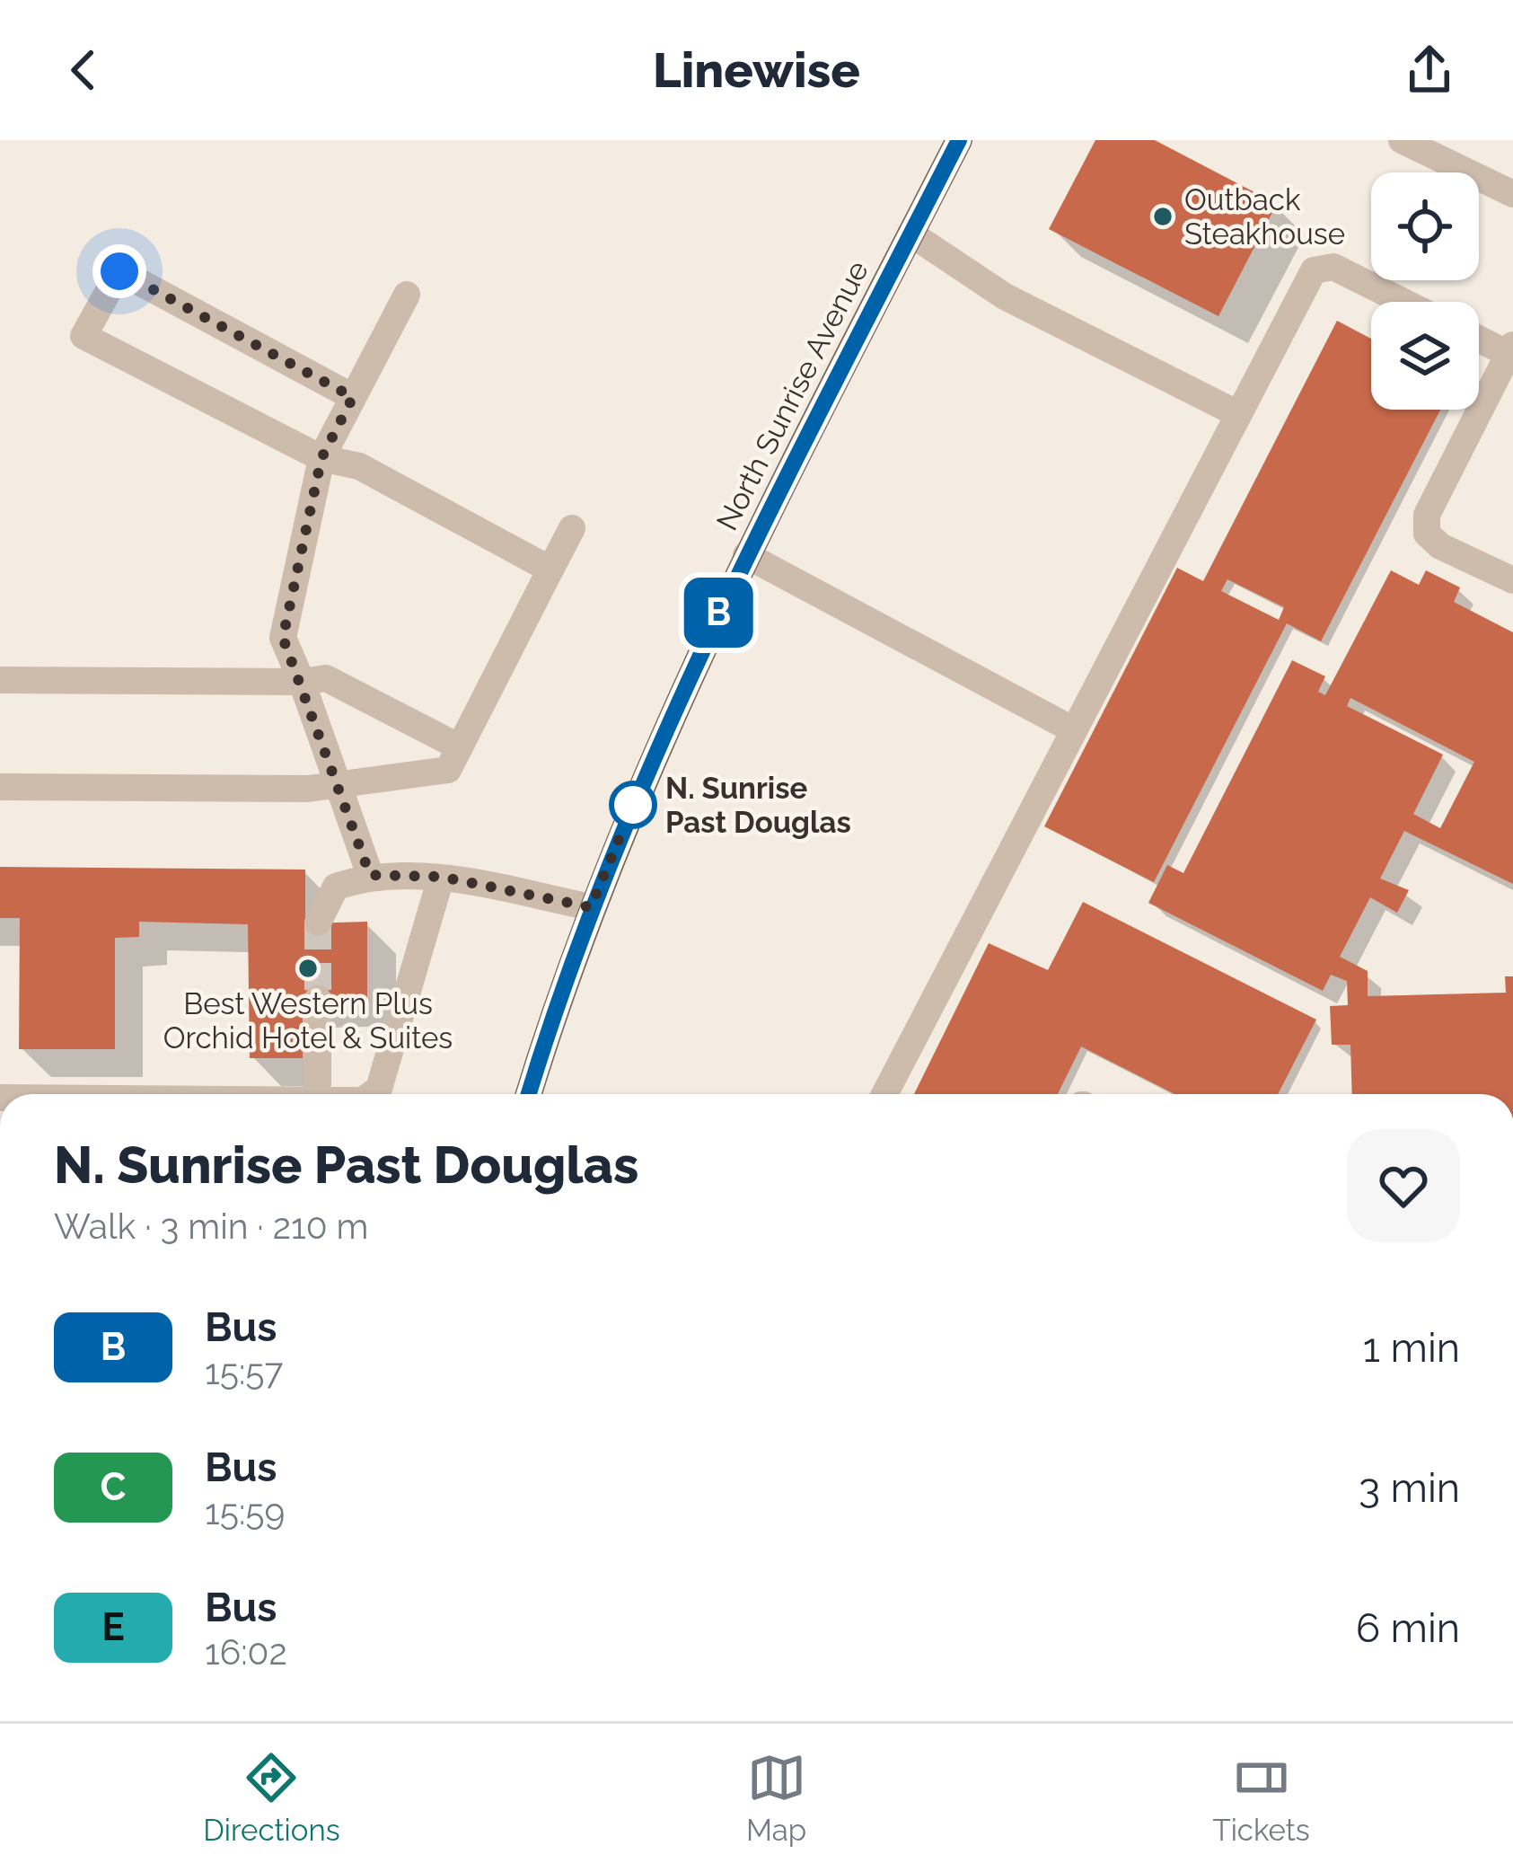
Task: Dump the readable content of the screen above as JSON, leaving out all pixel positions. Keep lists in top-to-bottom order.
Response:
{
  "streets": {
    "main road": ["North Sunrise Avenue"]
  },
  "places": ["Outback Steakhouse", "N. Sunrise Past Douglas", "Best Western Plus Orchid Hotel & Suites"],
  "lines": ["bus line B"],
  "page": {
    "header": "Linewise",
    "on_map": "B",
    "heading": ["N. Sunrise Past Douglas", "Walk · 3 min · 210 m"],
    "list": [
      {
        "mark": "B",
        "name": "Bus",
        "note": "15:57",
        "value": "1 min"
      },
      {
        "mark": "C",
        "name": "Bus",
        "note": "15:59",
        "value": "3 min"
      },
      {
        "mark": "E",
        "name": "Bus",
        "note": "16:02",
        "value": "6 min"
      }
    ],
    "tabs": ["Directions", "Map", "Tickets"]
  }
}
